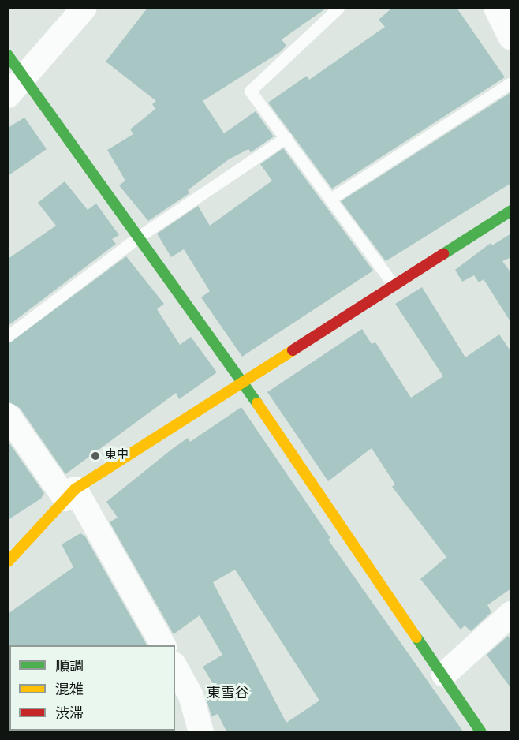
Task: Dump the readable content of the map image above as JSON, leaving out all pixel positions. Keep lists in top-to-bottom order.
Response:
{
  "districts": ["東雪谷"],
  "places": ["東中"],
  "legend": ["順調", "混雑", "渋滞"]
}
